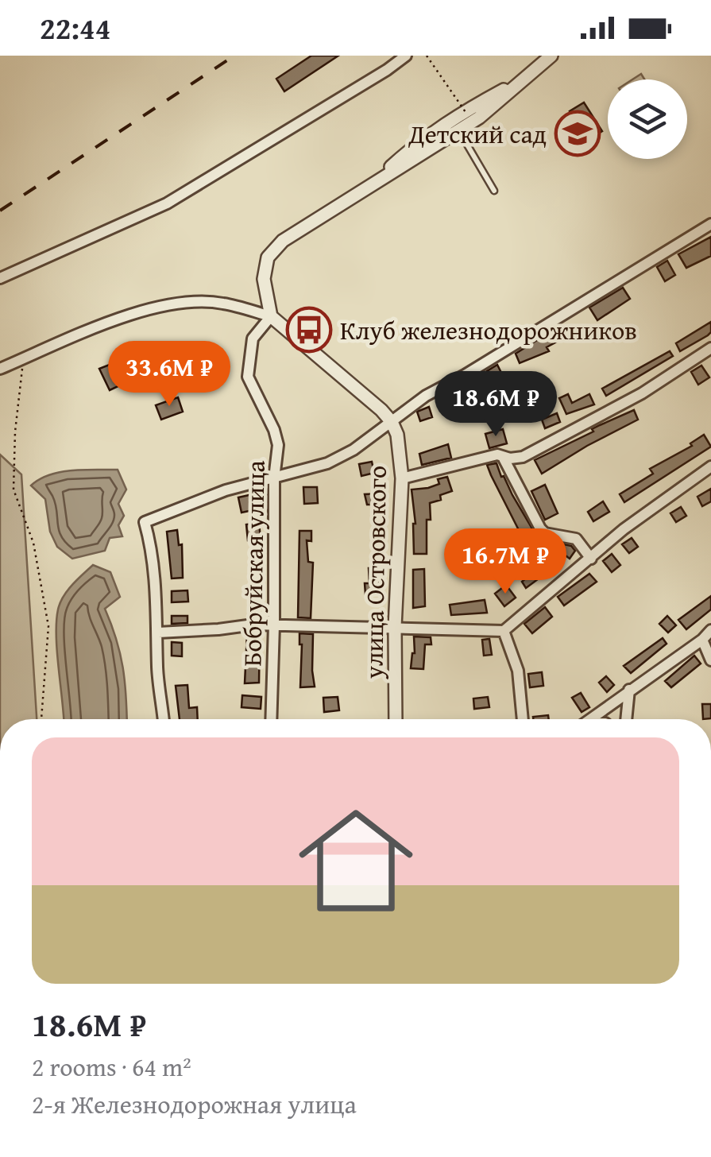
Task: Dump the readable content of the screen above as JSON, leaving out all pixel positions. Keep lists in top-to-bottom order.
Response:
{
  "streets": {
    "street": ["Бобруйская улица", "улица Островского"]
  },
  "places": {
    "school or university": ["Детский сад"],
    "bus stop": ["Клуб железнодорожников"]
  },
  "page": {
    "status": "22:44",
    "price": ["33.6M ₽", "18.6M ₽", "16.7M ₽"],
    "list": [
      {
        "name": "18.6M ₽",
        "note": "2 rooms · 64 m² · 2-я Железнодорожная улица"
      }
    ]
  }
}
